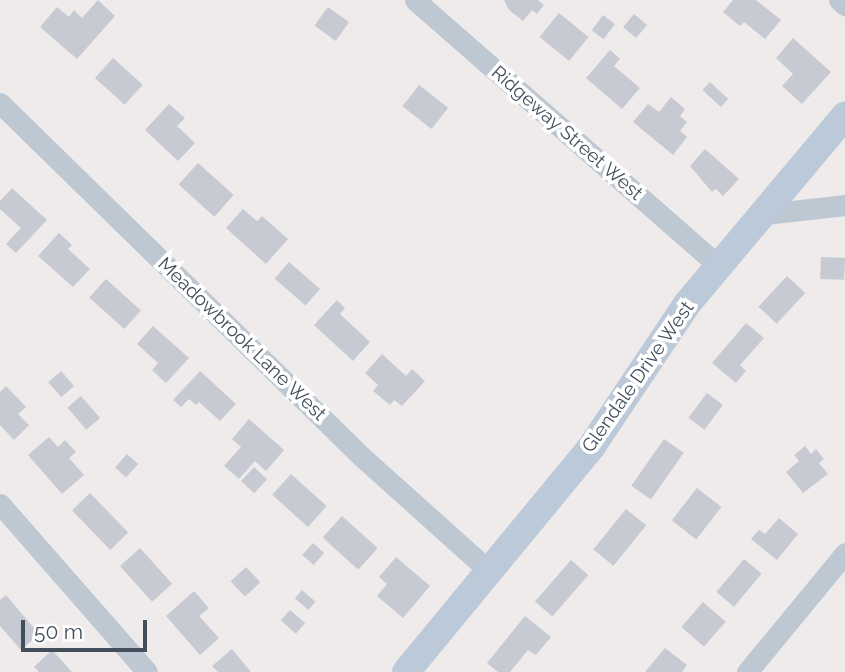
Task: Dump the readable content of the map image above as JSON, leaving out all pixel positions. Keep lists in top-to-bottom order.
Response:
{
  "streets": {
    "street": ["Ridgeway Street West", "Meadowbrook Lane West", "Glendale Drive West"]
  },
  "crossings": [
    ["Ridgeway Street West", "Glendale Drive West"],
    ["Meadowbrook Lane West", "Glendale Drive West"]
  ],
  "scale_bar": "50 m"
}
